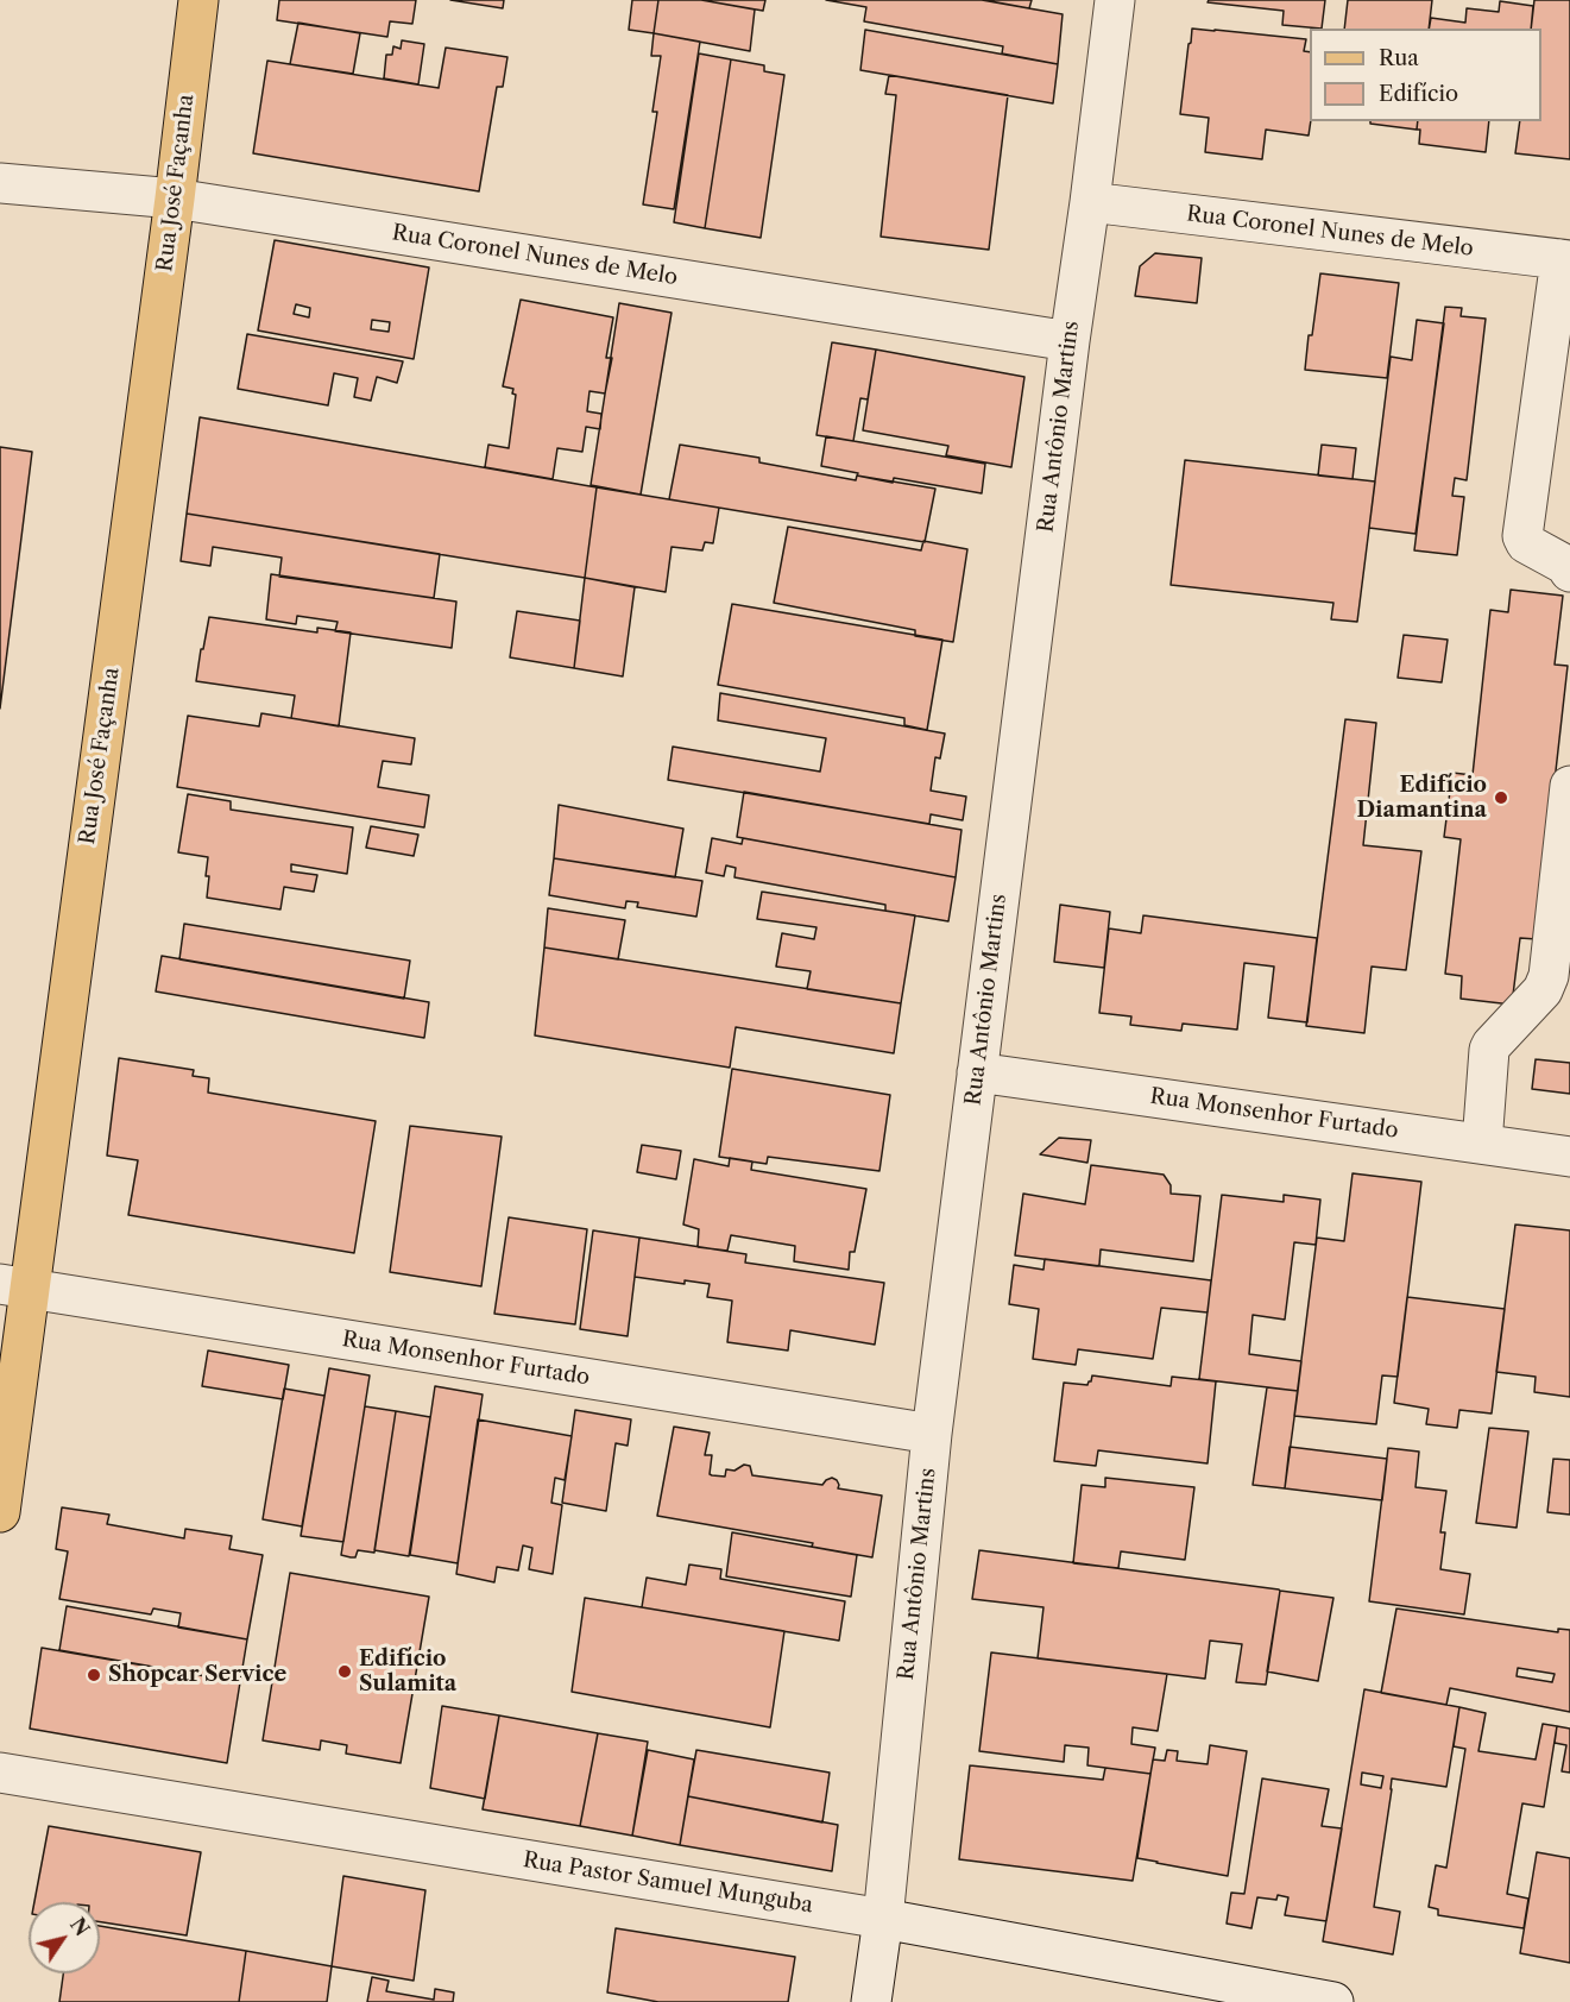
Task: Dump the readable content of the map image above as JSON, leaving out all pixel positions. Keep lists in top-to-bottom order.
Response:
{
  "streets": {
    "main road": ["Rua José Façanha"],
    "street": [
      "Rua Coronel Nunes de Melo",
      "Rua Antônio Martins",
      "Rua Monsenhor Furtado",
      "Rua Pastor Samuel Munguba"
    ]
  },
  "crossings": [
    ["Rua José Façanha", "Rua Coronel Nunes de Melo"],
    ["Rua José Façanha", "Rua Monsenhor Furtado"],
    ["Rua Coronel Nunes de Melo", "Rua Antônio Martins"],
    ["Rua Antônio Martins", "Rua Monsenhor Furtado"],
    ["Rua Antônio Martins", "Rua Pastor Samuel Munguba"]
  ],
  "places": ["Edifício Diamantina", "Edifício Sulamita", "Shopcar Service"],
  "legend": ["Rua", "Edifício"],
  "north": "top right"
}
